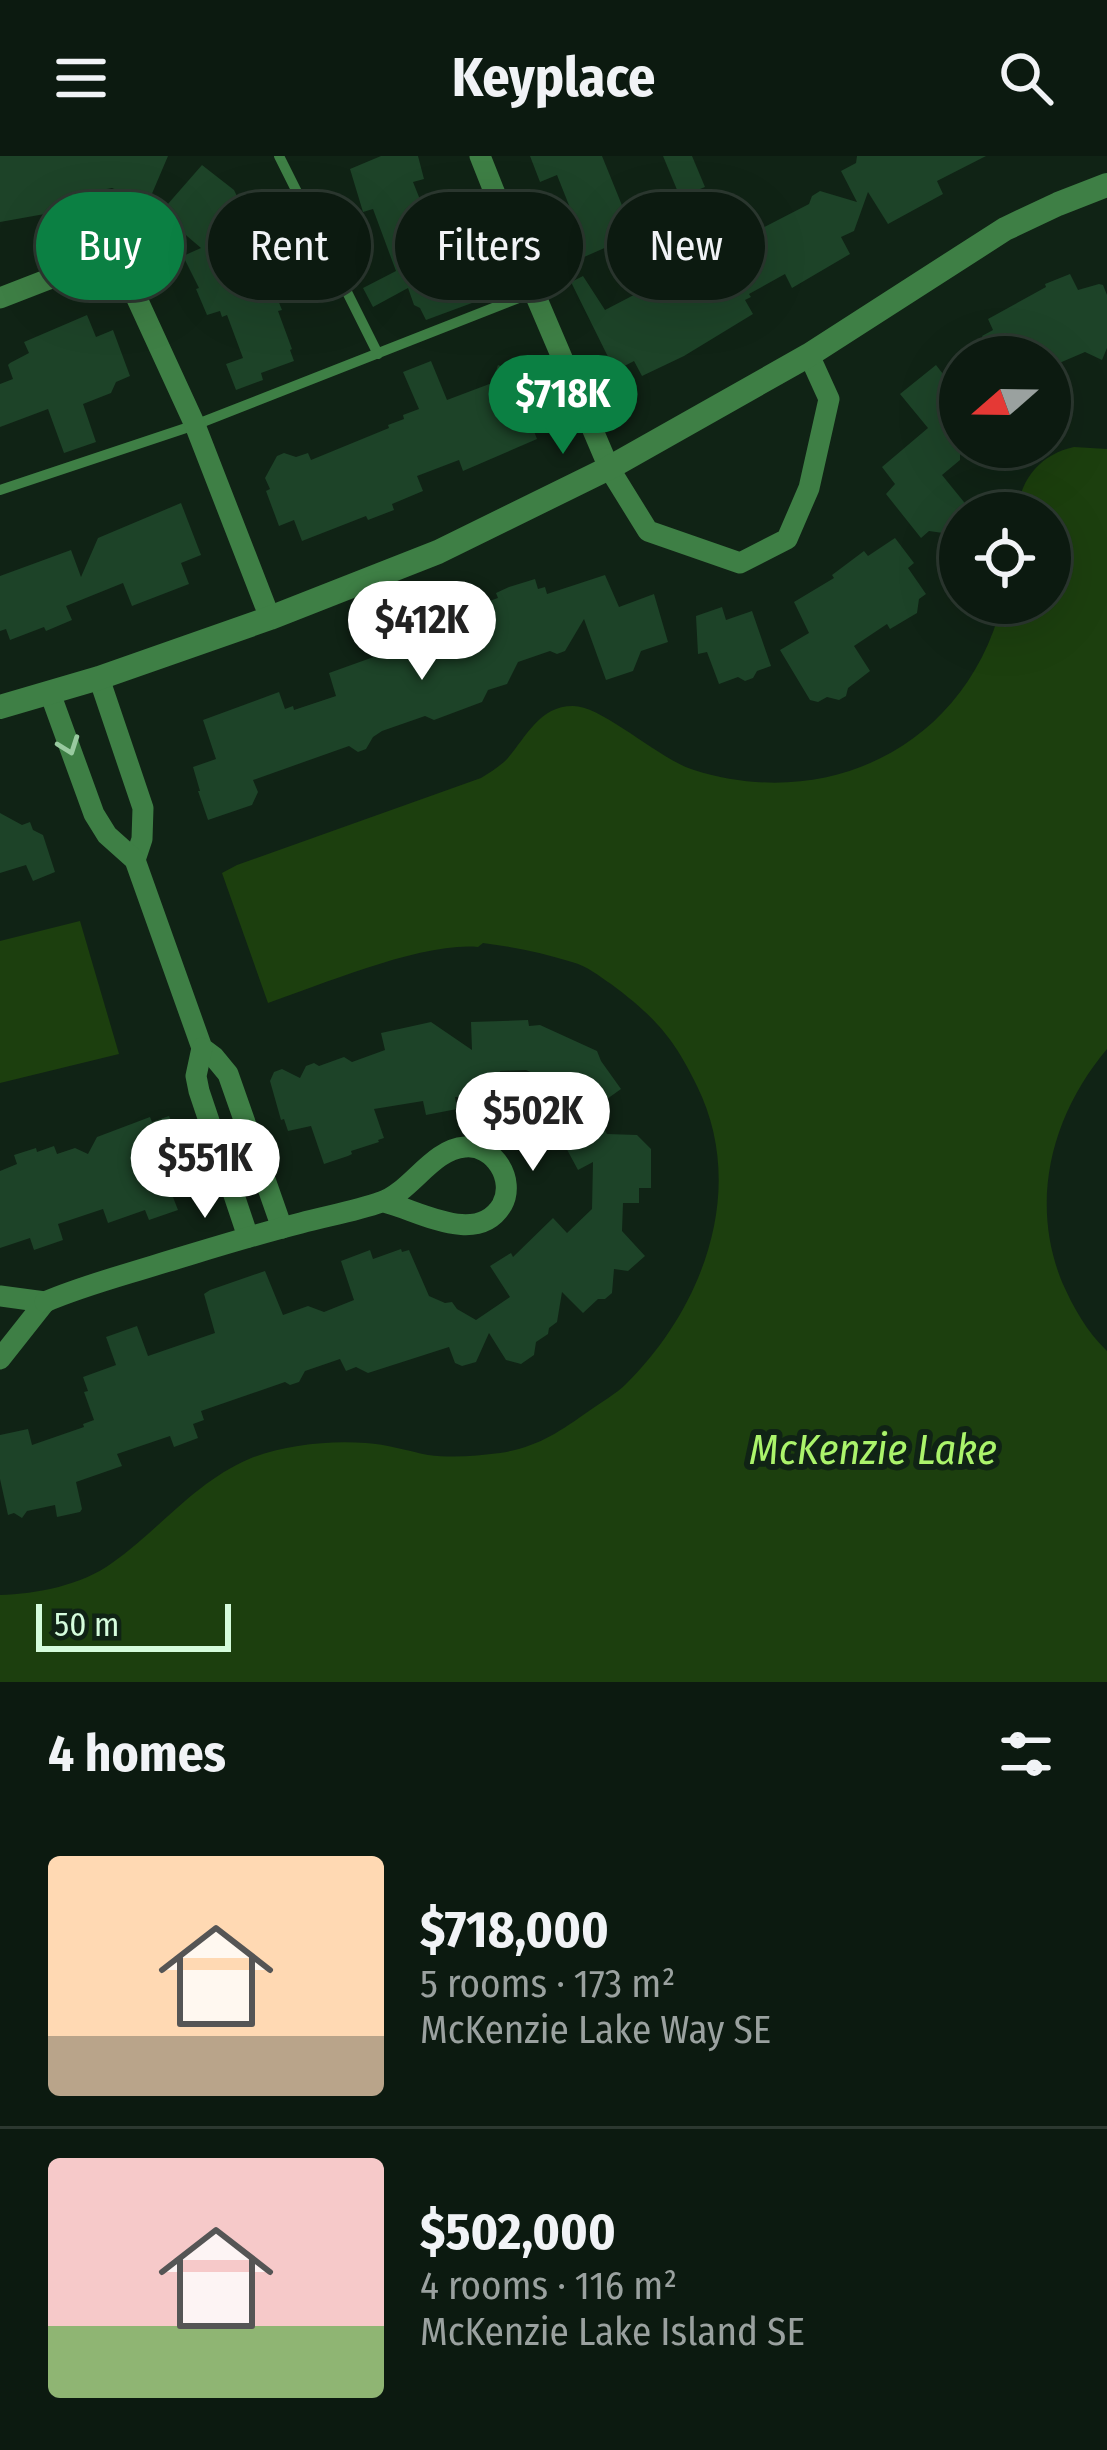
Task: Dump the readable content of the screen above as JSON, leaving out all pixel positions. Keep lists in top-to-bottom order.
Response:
{
  "water": ["McKenzie Lake"],
  "scale_bar": "50 m",
  "north": "left",
  "page": {
    "header": "Keyplace",
    "chip": [
      "Buy",
      "Rent",
      "Filters",
      "New"
    ],
    "price": [
      "$718K",
      "$412K",
      "$502K",
      "$551K"
    ],
    "scale": "50 m",
    "heading": "4 homes",
    "list": [
      {
        "name": "$718,000",
        "note": "5 rooms · 173 m² · McKenzie Lake Way SE"
      },
      {
        "name": "$502,000",
        "note": "4 rooms · 116 m² · McKenzie Lake Island SE"
      }
    ]
  }
}
